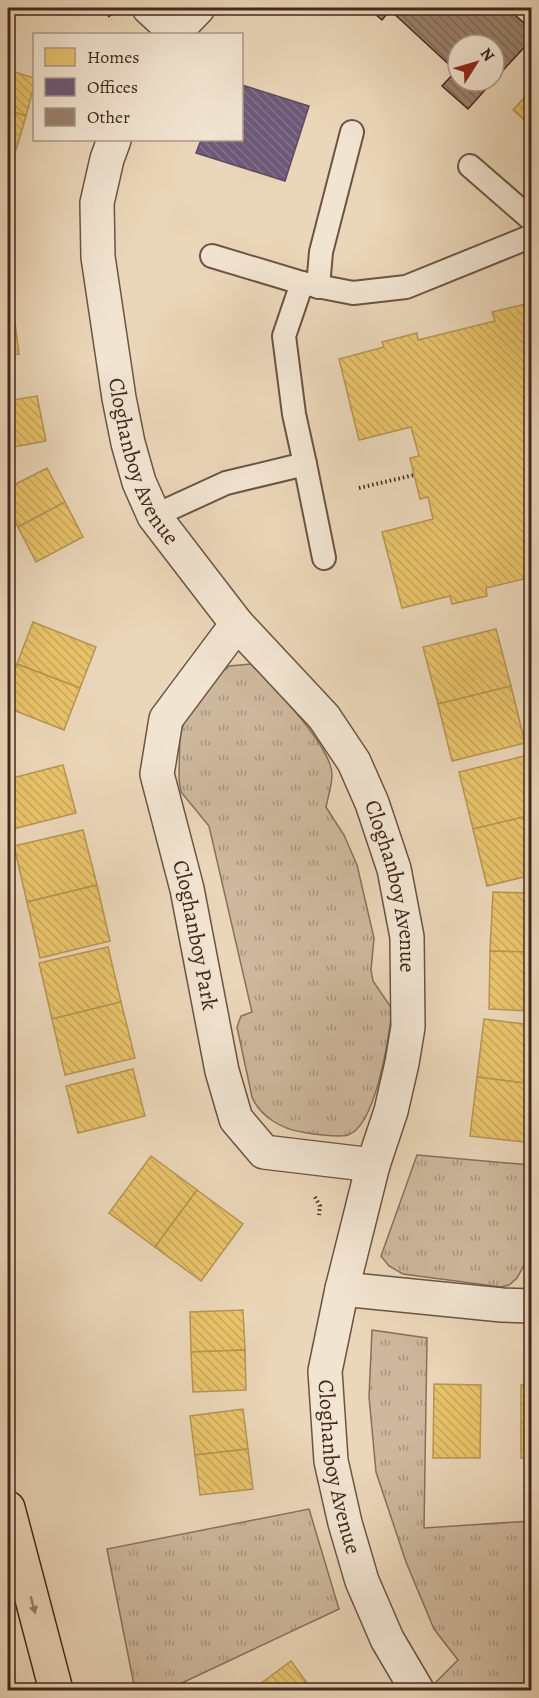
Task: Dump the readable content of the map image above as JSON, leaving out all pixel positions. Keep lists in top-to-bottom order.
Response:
{
  "streets": {
    "street": ["Cloghanboy Avenue", "Cloghanboy Park"]
  },
  "crossings": [
    ["Cloghanboy Avenue", "Cloghanboy Park"]
  ],
  "legend": ["Homes", "Offices", "Other"],
  "north": "top right"
}
